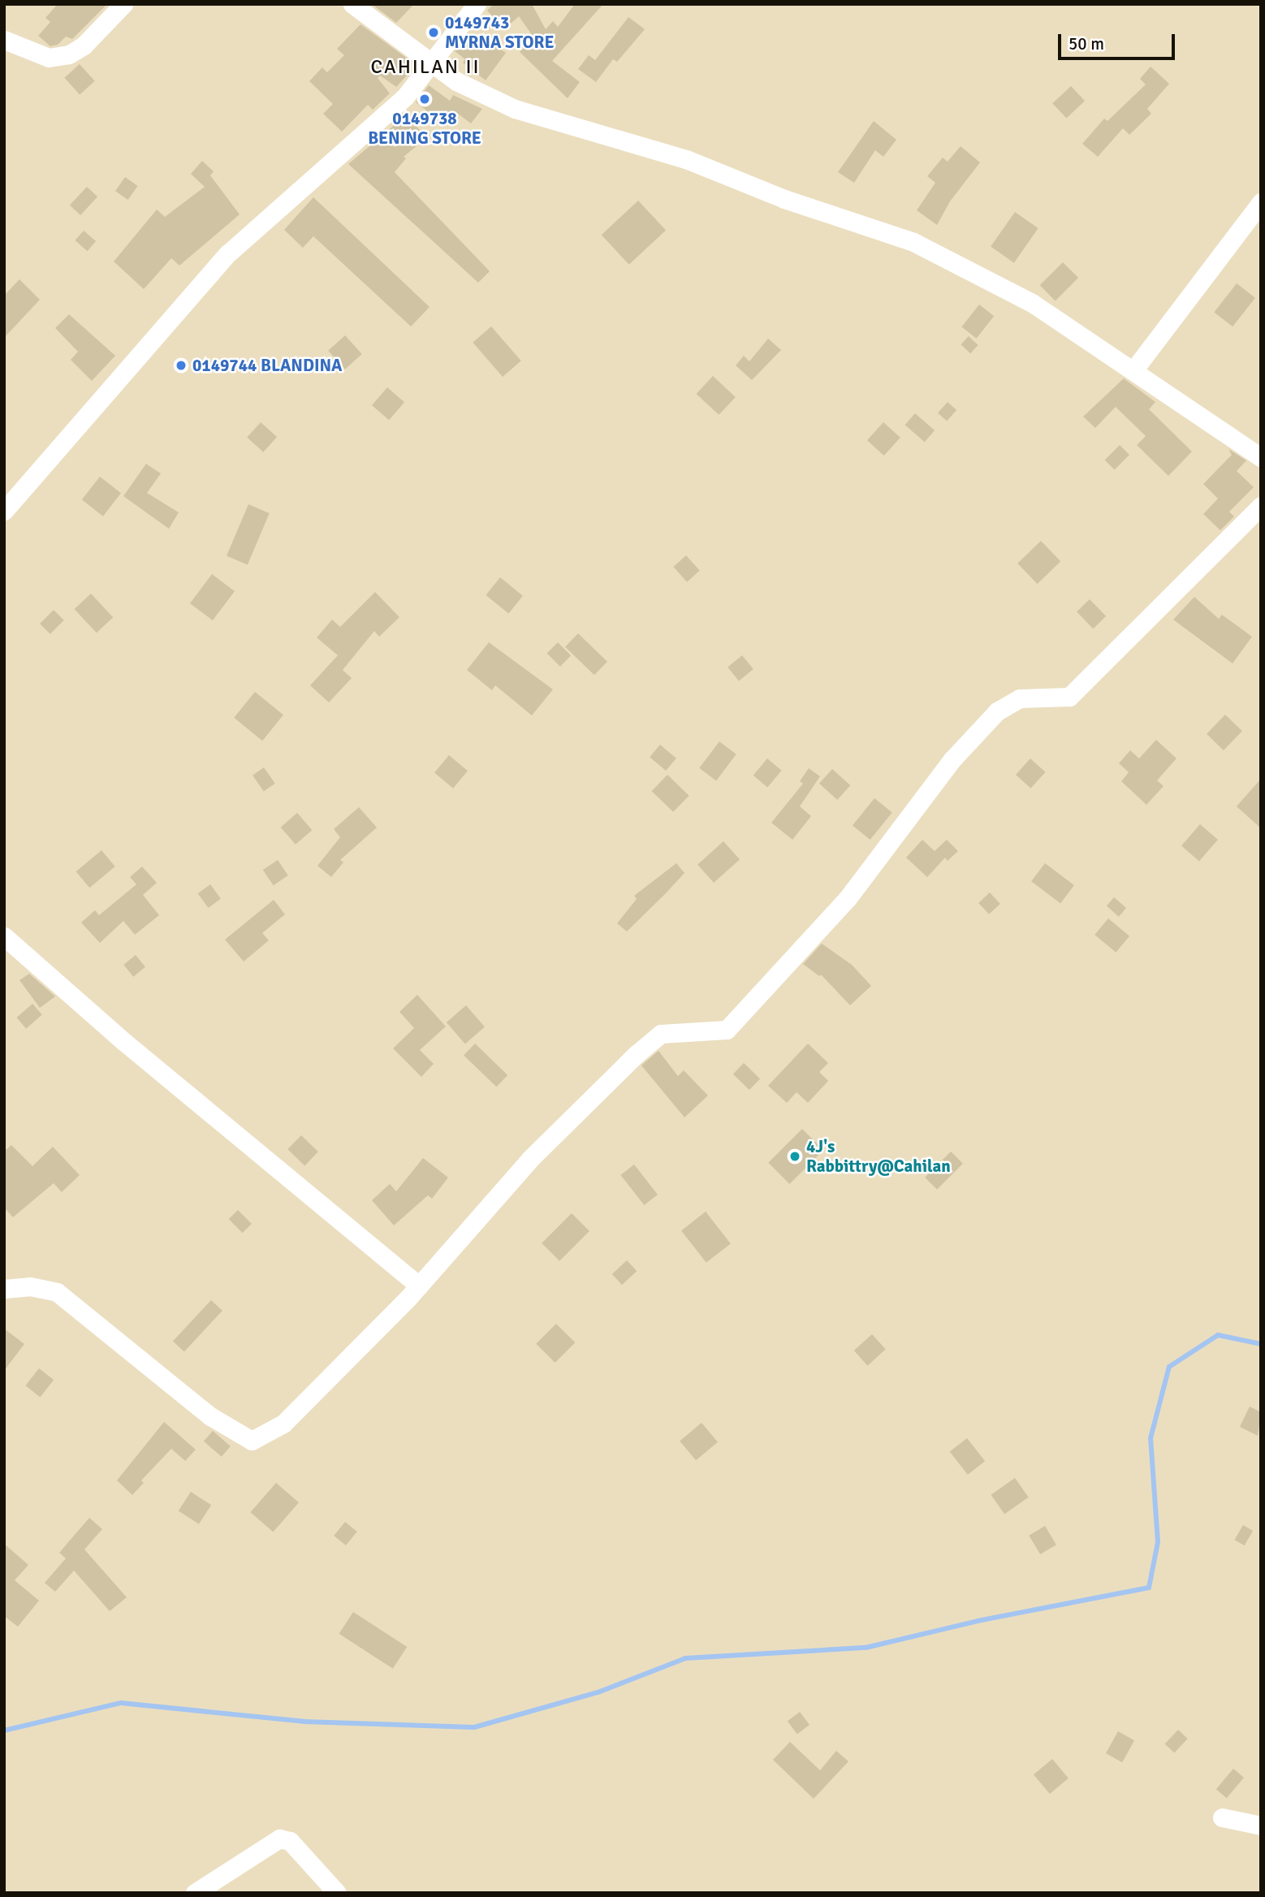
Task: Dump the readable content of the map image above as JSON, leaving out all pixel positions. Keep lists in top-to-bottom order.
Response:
{
  "districts": ["CAHILAN II"],
  "places": [
    "0149743 MYRNA STORE",
    "0149738 BENING STORE",
    "0149744 BLANDINA",
    "4J's Rabbittry@Cahilan"
  ],
  "scale_bar": "50 m"
}
